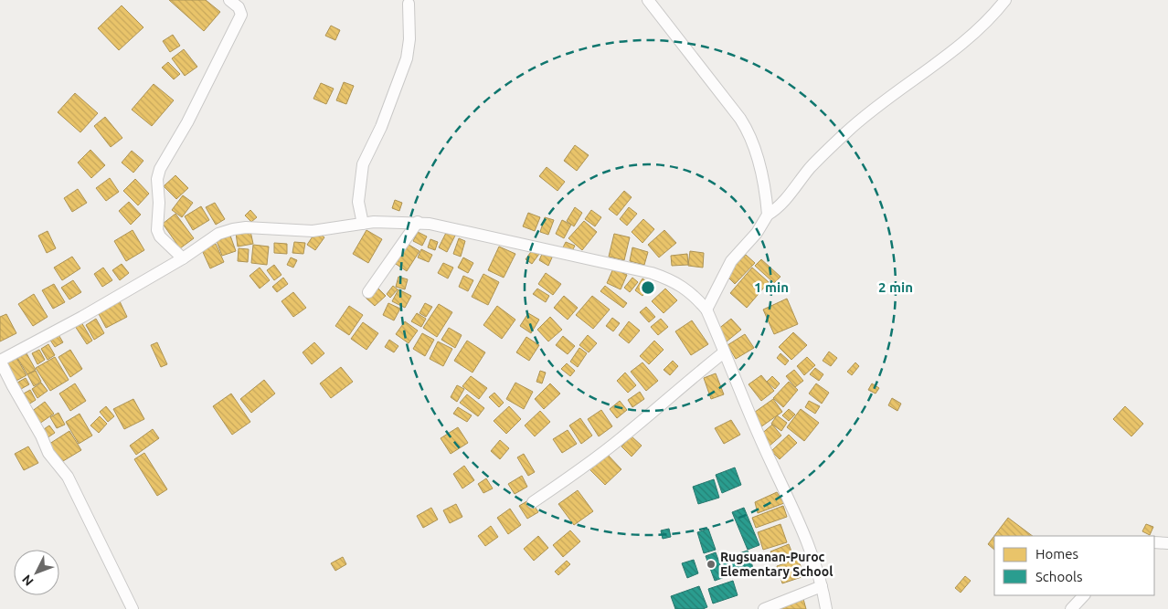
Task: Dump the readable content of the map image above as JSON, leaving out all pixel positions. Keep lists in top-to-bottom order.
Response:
{
  "places": ["Rugsuanan-Puroc Elementary School"],
  "legend": ["Homes", "Schools"],
  "north": "bottom left",
  "rings": ["1 min", "2 min"]
}
